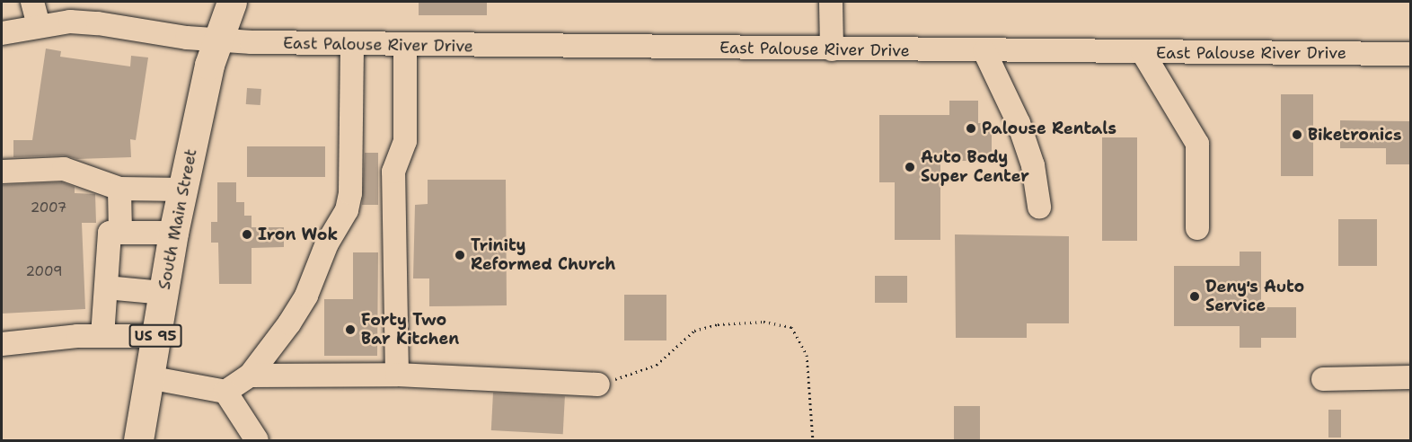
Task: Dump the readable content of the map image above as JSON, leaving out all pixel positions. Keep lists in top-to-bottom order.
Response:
{
  "streets": {
    "highway": ["South Main Street", "US 95"],
    "street": ["East Palouse River Drive"]
  },
  "crossings": [
    ["East Palouse River Drive", "South Main Street"]
  ],
  "places": [
    "Palouse Rentals",
    "Biketronics",
    "Auto Body Super Center",
    "Iron Wok",
    "Trinity Reformed Church",
    "Deny's Auto Service",
    "Forty Two Bar Kitchen"
  ],
  "house_numbers": ["2007", "2009"]
}
